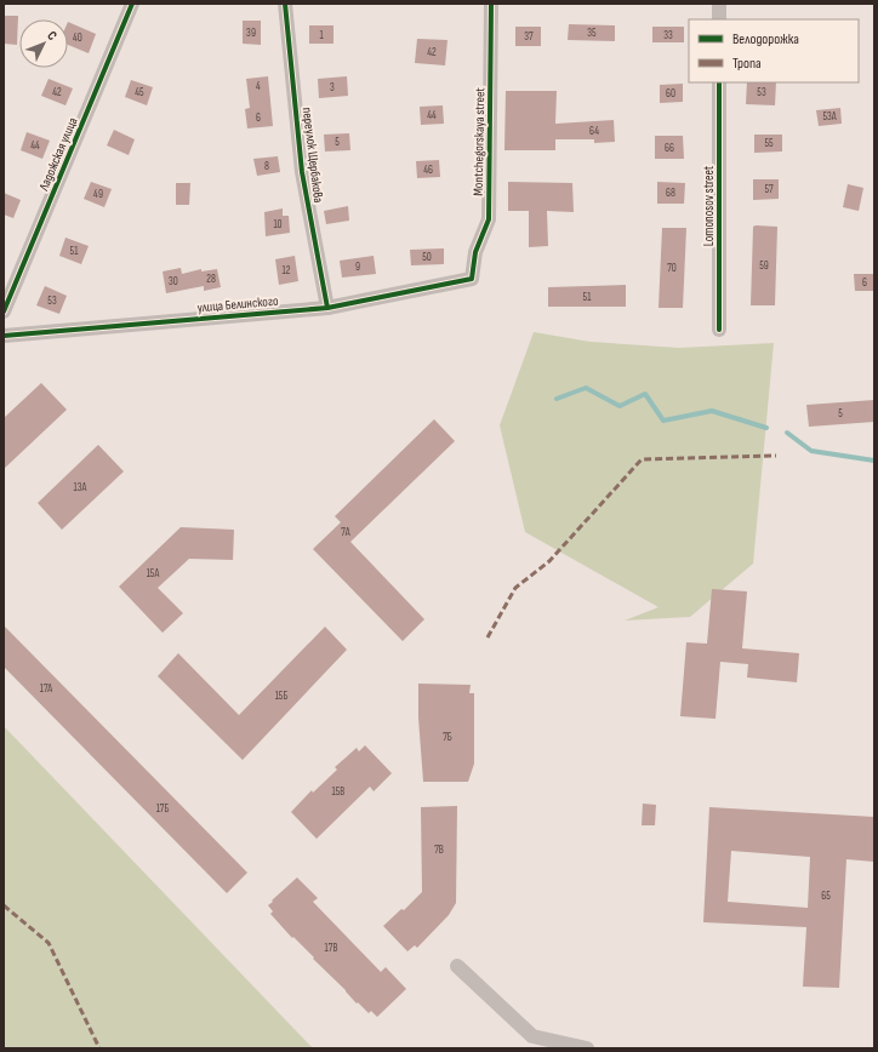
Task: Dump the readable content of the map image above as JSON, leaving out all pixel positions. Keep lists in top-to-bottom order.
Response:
{
  "streets": {
    "street": [
      "Montchegorskaya street",
      "Ладожская улица",
      "переулок Щербакова",
      "Lomonosov street",
      "улица Белинского"
    ]
  },
  "crossings": [
    ["Montchegorskaya street", "улица Белинского"],
    ["переулок Щербакова", "улица Белинского"]
  ],
  "house_numbers": [
    "39",
    "35",
    "1",
    "33",
    "37",
    "40",
    "42",
    "4",
    "3",
    "42",
    "45",
    "53",
    "60",
    "44",
    "53А",
    "6",
    "64",
    "5",
    "55",
    "44",
    "66",
    "8",
    "46",
    "57",
    "68",
    "49",
    "10",
    "51",
    "50",
    "59",
    "9",
    "70",
    "12",
    "28",
    "30",
    "6",
    "51",
    "53",
    "5",
    "13А",
    "7А",
    "15А",
    "17А",
    "15Б",
    "7Б",
    "15В",
    "17Б",
    "7В",
    "65",
    "17В"
  ],
  "legend": ["Велодорожка", "Тропа"],
  "north": "top right"
}
